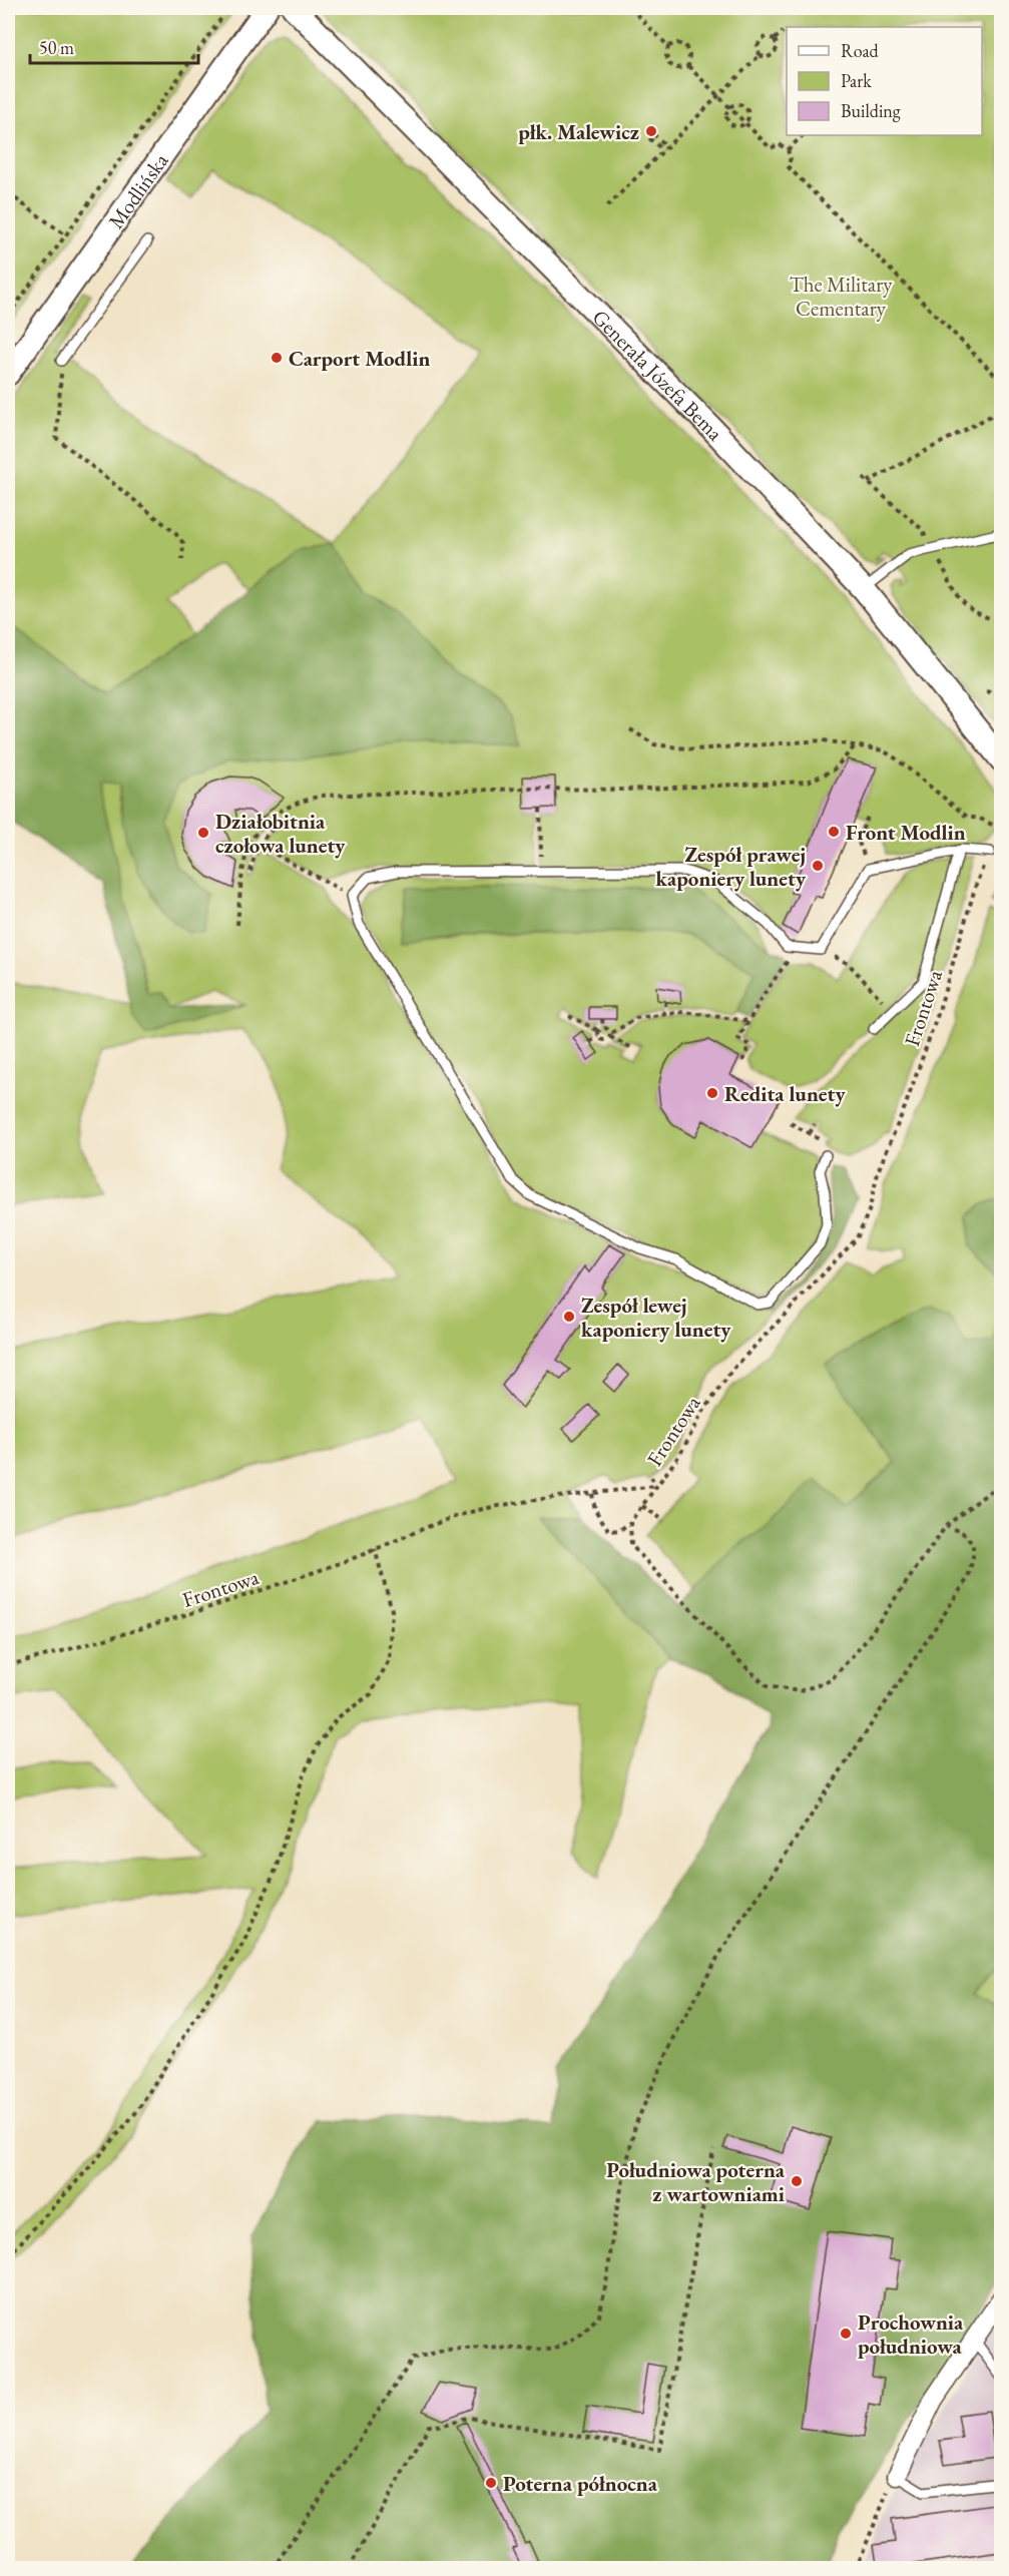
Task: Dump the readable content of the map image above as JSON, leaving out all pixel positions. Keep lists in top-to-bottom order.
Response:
{
  "streets": {
    "street": ["Modlińska", "Generała Józefa Bema"],
    "path": ["Frontowa"]
  },
  "parks": ["The Military Cementary"],
  "places": [
    "płk. Malewicz",
    "Carport Modlin",
    "Front Modlin",
    "Działobitnia czołowa lunety",
    "Zespół prawej kaponiery lunety",
    "Redita lunety",
    "Zespół lewej kaponiery lunety",
    "Południowa poterna z wartowniami",
    "Prochownia południowa",
    "Poterna północna"
  ],
  "legend": ["Road", "Park", "Building"],
  "scale_bar": "50 m"
}
